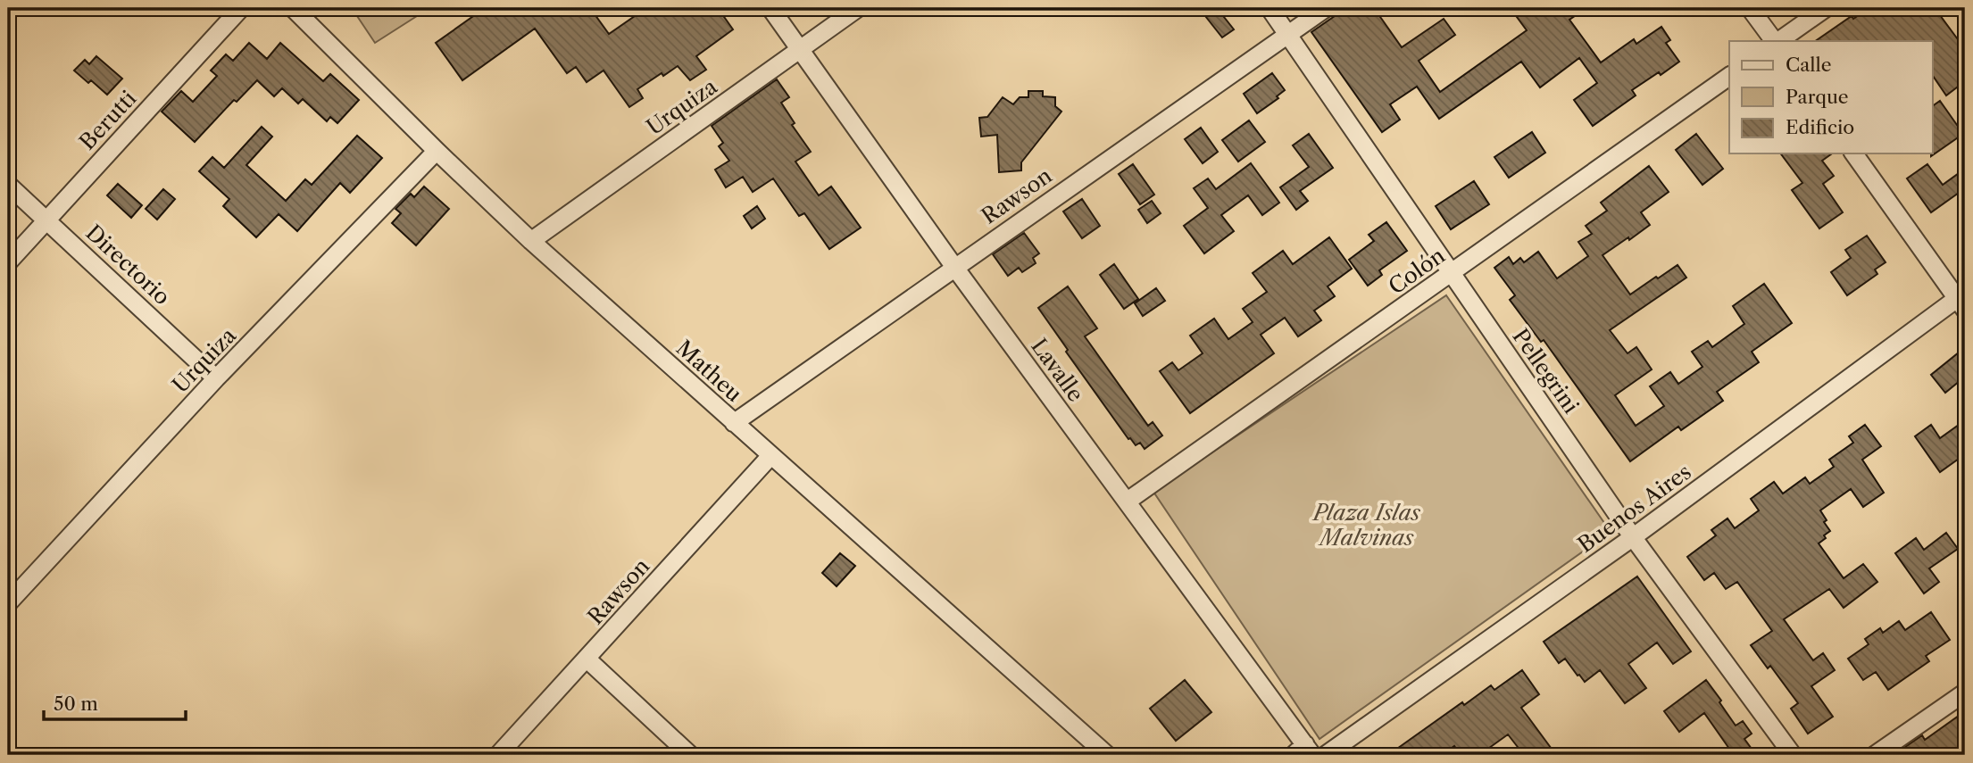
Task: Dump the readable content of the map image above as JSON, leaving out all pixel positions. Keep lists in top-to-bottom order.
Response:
{
  "streets": {
    "street": [
      "Urquiza",
      "Berutti",
      "Rawson",
      "Directorio",
      "Colón",
      "Lavalle",
      "Matheu",
      "Pellegrini",
      "Buenos Aires"
    ]
  },
  "crossings": [
    ["Urquiza", "Directorio"],
    ["Urquiza", "Lavalle"],
    ["Urquiza", "Matheu"],
    ["Berutti", "Directorio"],
    ["Rawson", "Lavalle"],
    ["Rawson", "Matheu"],
    ["Rawson", "Pellegrini"],
    ["Colón", "Lavalle"],
    ["Colón", "Pellegrini"],
    ["Pellegrini", "Buenos Aires"]
  ],
  "parks": ["Plaza Islas Malvinas"],
  "legend": ["Calle", "Parque", "Edificio"],
  "scale_bar": "50 m"
}
